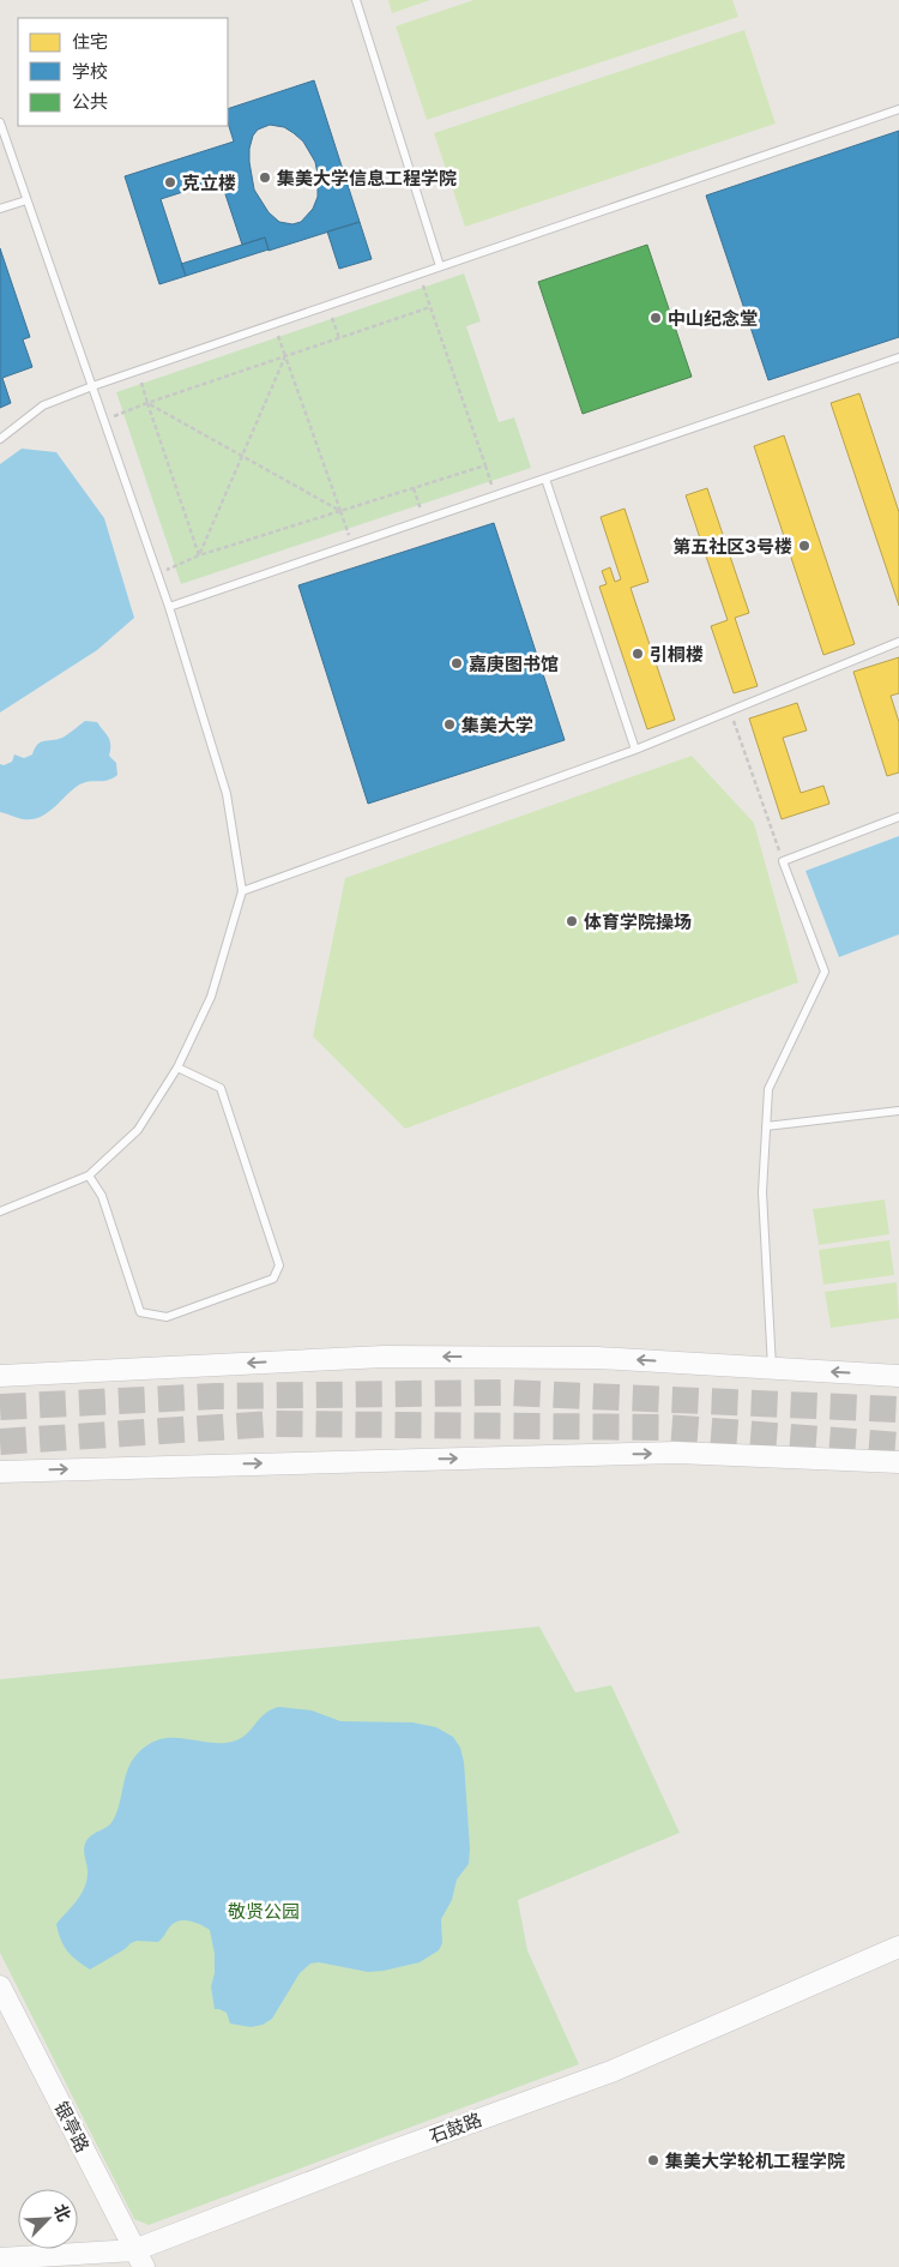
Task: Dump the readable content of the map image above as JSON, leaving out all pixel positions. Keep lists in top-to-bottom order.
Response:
{
  "streets": {
    "main road": ["银亭路", "石鼓路"]
  },
  "crossings": [
    ["银亭路", "石鼓路"]
  ],
  "parks": ["敬贤公园"],
  "places": [
    "集美大学信息工程学院",
    "克立楼",
    "中山纪念堂",
    "第五社区3号楼",
    "引桐楼",
    "嘉庚图书馆",
    "集美大学",
    "体育学院操场",
    "集美大学轮机工程学院"
  ],
  "legend": ["住宅", "学校", "公共"],
  "north": "top right"
}
